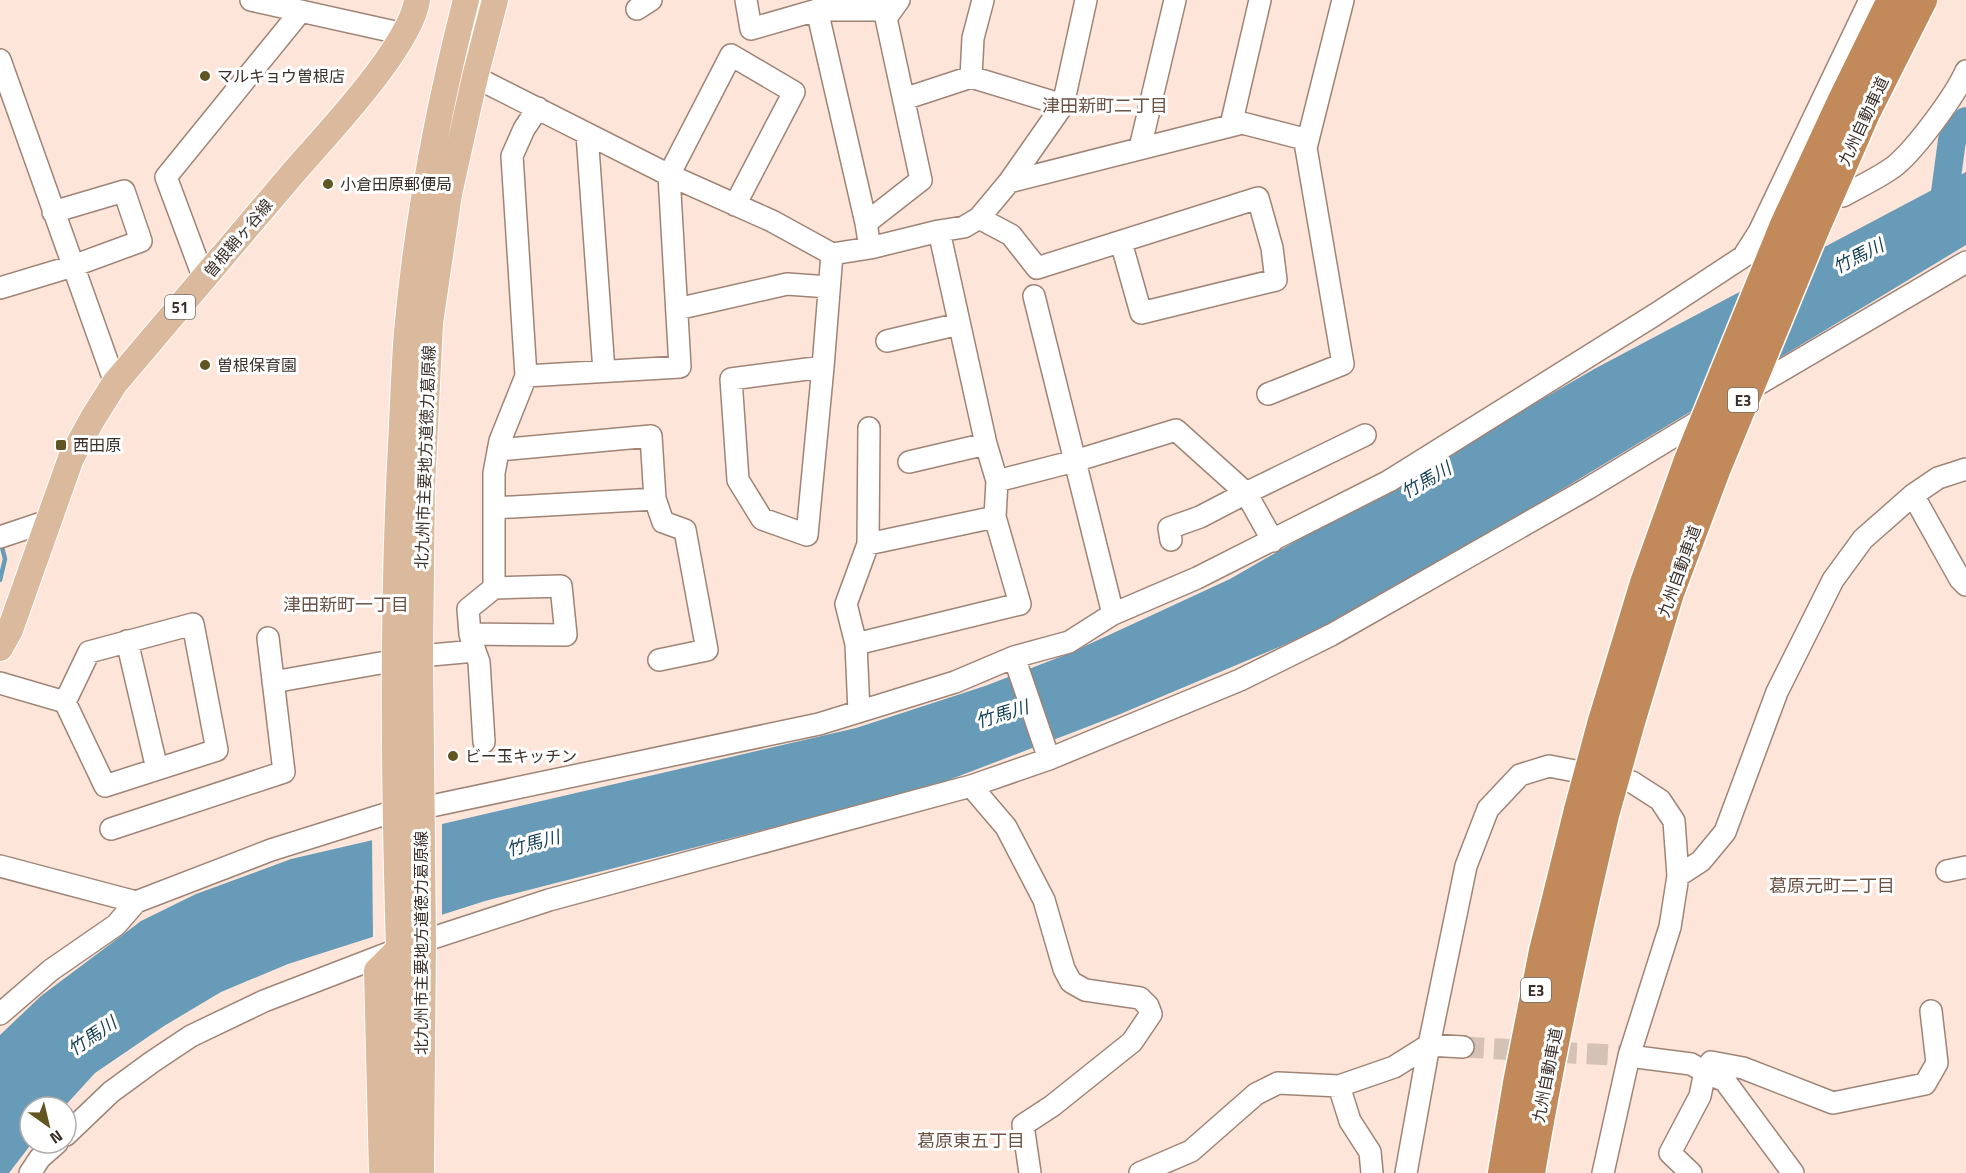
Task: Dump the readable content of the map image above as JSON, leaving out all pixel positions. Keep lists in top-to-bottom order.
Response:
{
  "streets": {
    "highway": ["九州自動車道", "E3"],
    "main road": ["曽根鞘ヶ谷線", "51", "北九州市主要地方道徳力葛原線"]
  },
  "districts": [
    "津田新町二丁目",
    "津田新町一丁目",
    "葛原元町二丁目",
    "葛原東五丁目"
  ],
  "water": ["竹馬川"],
  "places": {
    "other": [
      "マルキョウ曽根店",
      "小倉田原郵便局",
      "曽根保育園",
      "ビー玉キッチン"
    ],
    "transit": ["西田原"]
  },
  "north": "bottom right"
}
